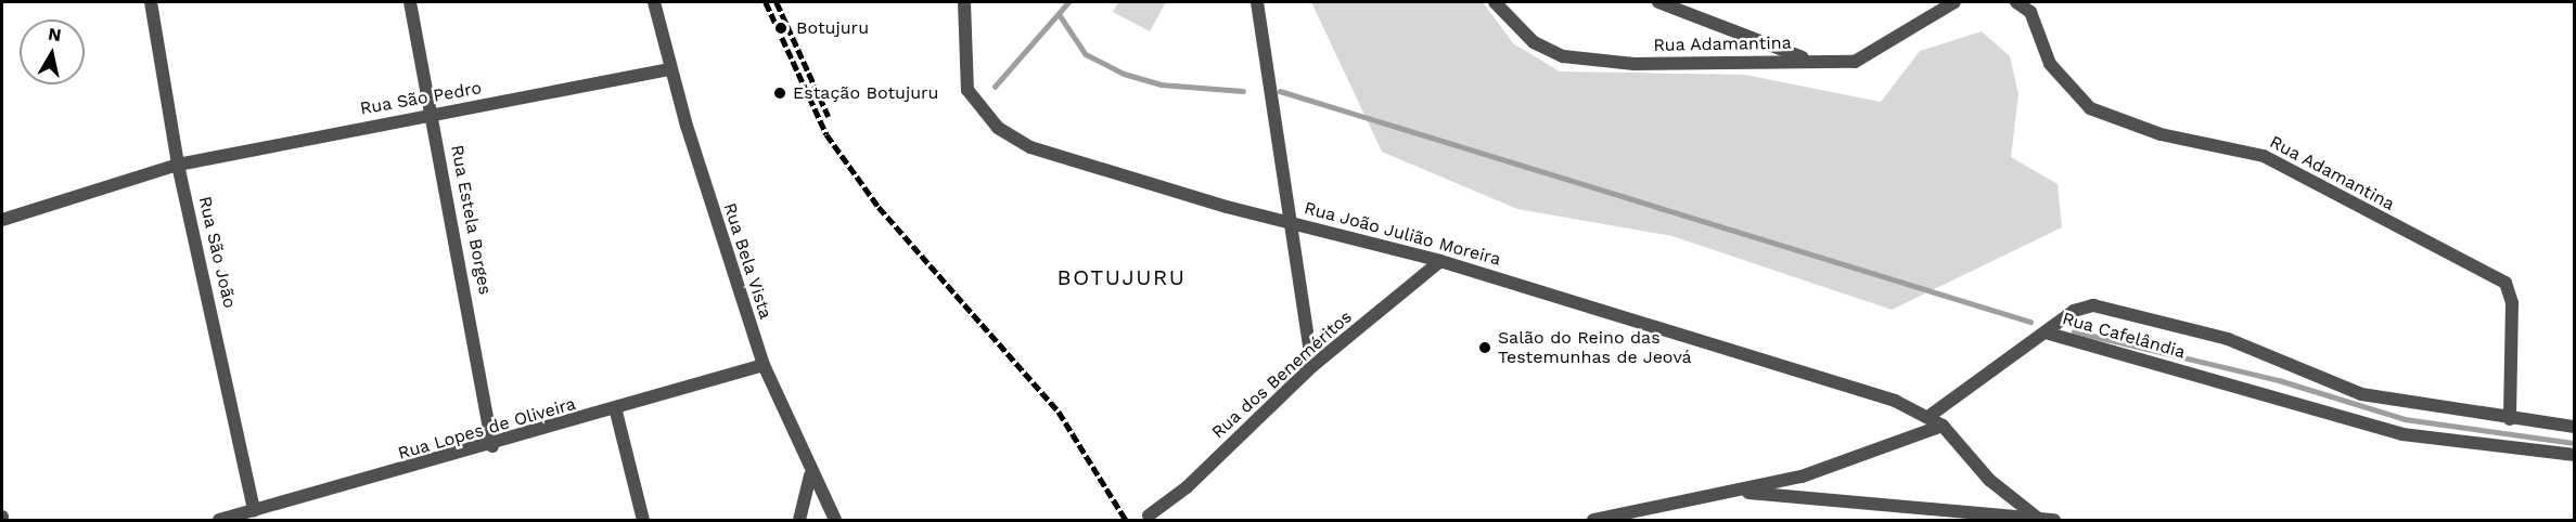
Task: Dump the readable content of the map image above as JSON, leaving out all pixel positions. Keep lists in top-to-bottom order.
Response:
{
  "streets": {
    "street": [
      "Rua Adamantina",
      "Rua São Pedro",
      "Rua Estela Borges",
      "Rua João Julião Moreira",
      "Rua São João",
      "Rua Bela Vista",
      "Rua Cafelândia",
      "Rua dos Beneméritos",
      "Rua Lopes de Oliveira"
    ]
  },
  "crossings": [
    ["Rua Adamantina", "Rua Cafelândia"],
    ["Rua São Pedro", "Rua Estela Borges"],
    ["Rua São Pedro", "Rua São João"],
    ["Rua São Pedro", "Rua Bela Vista"],
    ["Rua Estela Borges", "Rua Lopes de Oliveira"],
    ["Rua João Julião Moreira", "Rua dos Beneméritos"],
    ["Rua São João", "Rua Lopes de Oliveira"],
    ["Rua Bela Vista", "Rua Lopes de Oliveira"]
  ],
  "districts": ["BOTUJURU"],
  "places": ["Botujuru", "Estação Botujuru", "Salão do Reino das Testemunhas de Jeová"],
  "north": "top"
}
